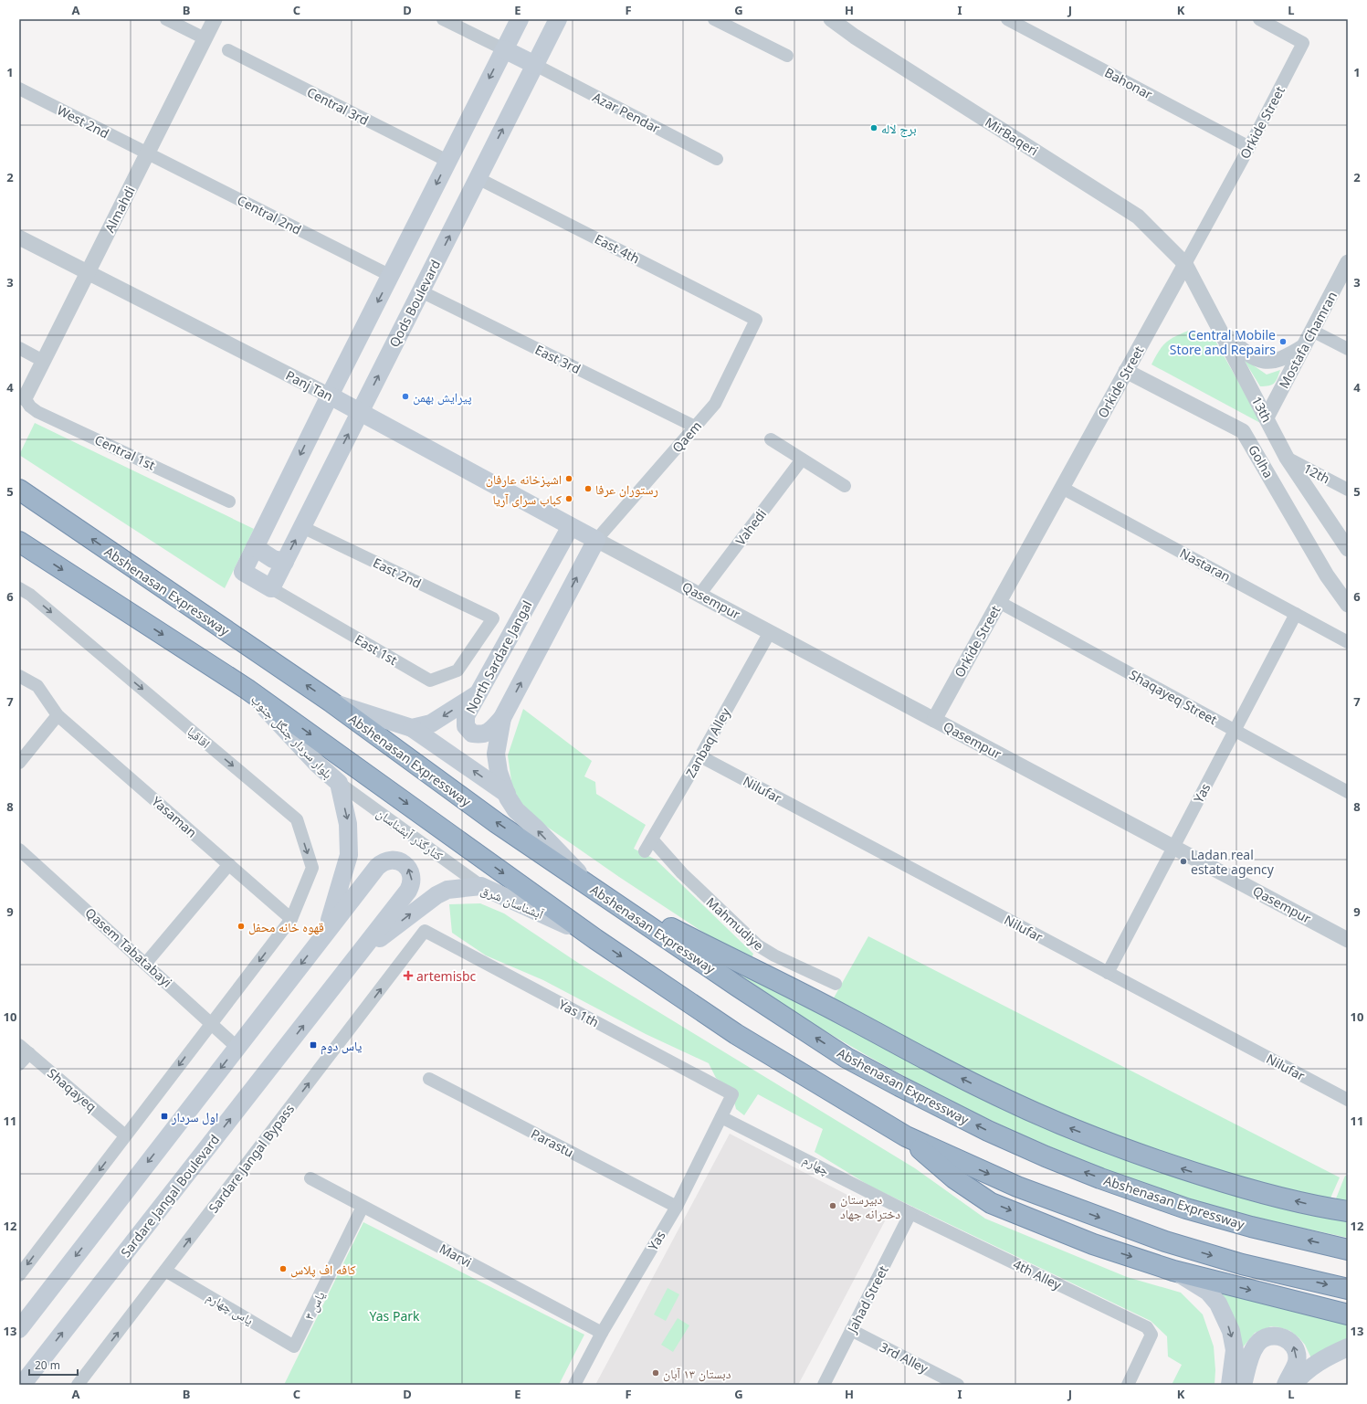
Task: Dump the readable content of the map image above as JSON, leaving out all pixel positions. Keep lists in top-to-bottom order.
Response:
{
  "streets": {
    "highway": ["Abshenasan Expressway"],
    "main road": [
      "Qods Boulevard",
      "Panj Tan",
      "East 1st",
      "North Sardare Jangal",
      "بلوار سردار جنگل جنوب",
      "آبشناسان شرق",
      "Sardare Jangal Boulevard"
    ],
    "street": [
      "Bahonar",
      "Central 3rd",
      "Azar Pendar",
      "West 2nd",
      "Orkide Street",
      "MirBaqeri",
      "Almahdi",
      "Central 2nd",
      "East 4th",
      "Mostafa Chamran",
      "East 3rd",
      "13th",
      "Qaem",
      "Central 1st",
      "Golha",
      "12th",
      "Vahedi",
      "Nastaran",
      "East 2nd",
      "Qasempur",
      "Shaqayeq Street",
      "اقاقیا",
      "Zanbaq Alley",
      "Nilufar",
      "Yas",
      "Yasaman",
      "کنارگذر آبشناسان",
      "Mahmudiye",
      "Qasem Tabatabayi",
      "Yas 1th",
      "Shaqayeq",
      "Parastu",
      "Sardare Jangal Bypass",
      "چهارم",
      "Marvi",
      "4th Alley",
      "Jahad Street",
      "یاس ۳",
      "یاس چهارم",
      "3rd Alley"
    ]
  },
  "crossings": [
    ["Bahonar", "Orkide Street"],
    ["Azar Pendar", "Qods Boulevard"],
    ["West 2nd", "Almahdi"],
    ["West 2nd", "Central 2nd"],
    ["Orkide Street", "MirBaqeri"],
    ["Orkide Street", "13th"],
    ["Orkide Street", "Golha"],
    ["Orkide Street", "Nastaran"],
    ["Orkide Street", "Qasempur"],
    ["Orkide Street", "Shaqayeq Street"],
    ["MirBaqeri", "13th"],
    ["Almahdi", "Central 2nd"],
    ["Almahdi", "Panj Tan"],
    ["Almahdi", "Central 1st"],
    ["East 4th", "Qods Boulevard"],
    ["East 4th", "Qaem"],
    ["Qods Boulevard", "East 3rd"],
    ["Qods Boulevard", "Panj Tan"],
    ["Qods Boulevard", "East 2nd"],
    ["Qods Boulevard", "East 1st"],
    ["Mostafa Chamran", "13th"],
    ["East 3rd", "Qaem"],
    ["Panj Tan", "Qaem"],
    ["Panj Tan", "Qasempur"],
    ["Panj Tan", "North Sardare Jangal"],
    ["13th", "12th"],
    ["Qaem", "Qasempur"],
    ["Qaem", "North Sardare Jangal"],
    ["Vahedi", "Qasempur"],
    ["Nastaran", "Yas"],
    ["East 2nd", "East 1st"],
    ["Qasempur", "North Sardare Jangal"],
    ["Qasempur", "Zanbaq Alley"],
    ["Qasempur", "Yas"],
    ["Shaqayeq Street", "Yas"],
    ["بلوار سردار جنگل جنوب", "کنارگذر آبشناسان"],
    ["اقاقیا", "Yasaman"],
    ["Zanbaq Alley", "Nilufar"],
    ["Zanbaq Alley", "Mahmudiye"],
    ["Nilufar", "Yas"],
    ["Yas", "Yas 1th"],
    ["Yas", "Parastu"],
    ["Yas", "چهارم"],
    ["Yas", "Marvi"],
    ["کنارگذر آبشناسان", "آبشناسان شرق"],
    ["آبشناسان شرق", "Sardare Jangal Boulevard"],
    ["Yas 1th", "Sardare Jangal Bypass"],
    ["Sardare Jangal Bypass", "یاس چهارم"],
    ["چهارم", "4th Alley"],
    ["چهارم", "Jahad Street"],
    ["Marvi", "یاس ۳"],
    ["4th Alley", "Jahad Street"],
    ["Jahad Street", "3rd Alley"],
    ["یاس ۳", "یاس چهارم"]
  ],
  "one_way": ["اقاقیا", "آبشناسان شرق"],
  "parks": ["Yas Park"],
  "places": {
    "other": [
      "برج لاله",
      "Central Mobile Store and Repairs",
      "پیرایش بهمن",
      "اشپزخانه عارفان",
      "رستوران عرفا",
      "کباب سرای آریا",
      "Ladan real estate agency",
      "قهوه خانه محفل",
      "دبیرستان دخترانه جهاد",
      "کافه اف پلاس",
      "دبستان ۱۳ آبان"
    ],
    "health": ["artemisbc"],
    "transit": ["یاس دوم", "اول سردار"]
  },
  "scale_bar": "20 m",
  "grid": {
    "columns": [
      "A",
      "B",
      "C",
      "D",
      "E",
      "F",
      "G",
      "H",
      "I",
      "J",
      "K",
      "L"
    ],
    "rows": [
      "1",
      "2",
      "3",
      "4",
      "5",
      "6",
      "7",
      "8",
      "9",
      "10",
      "11",
      "12",
      "13"
    ]
  }
}
